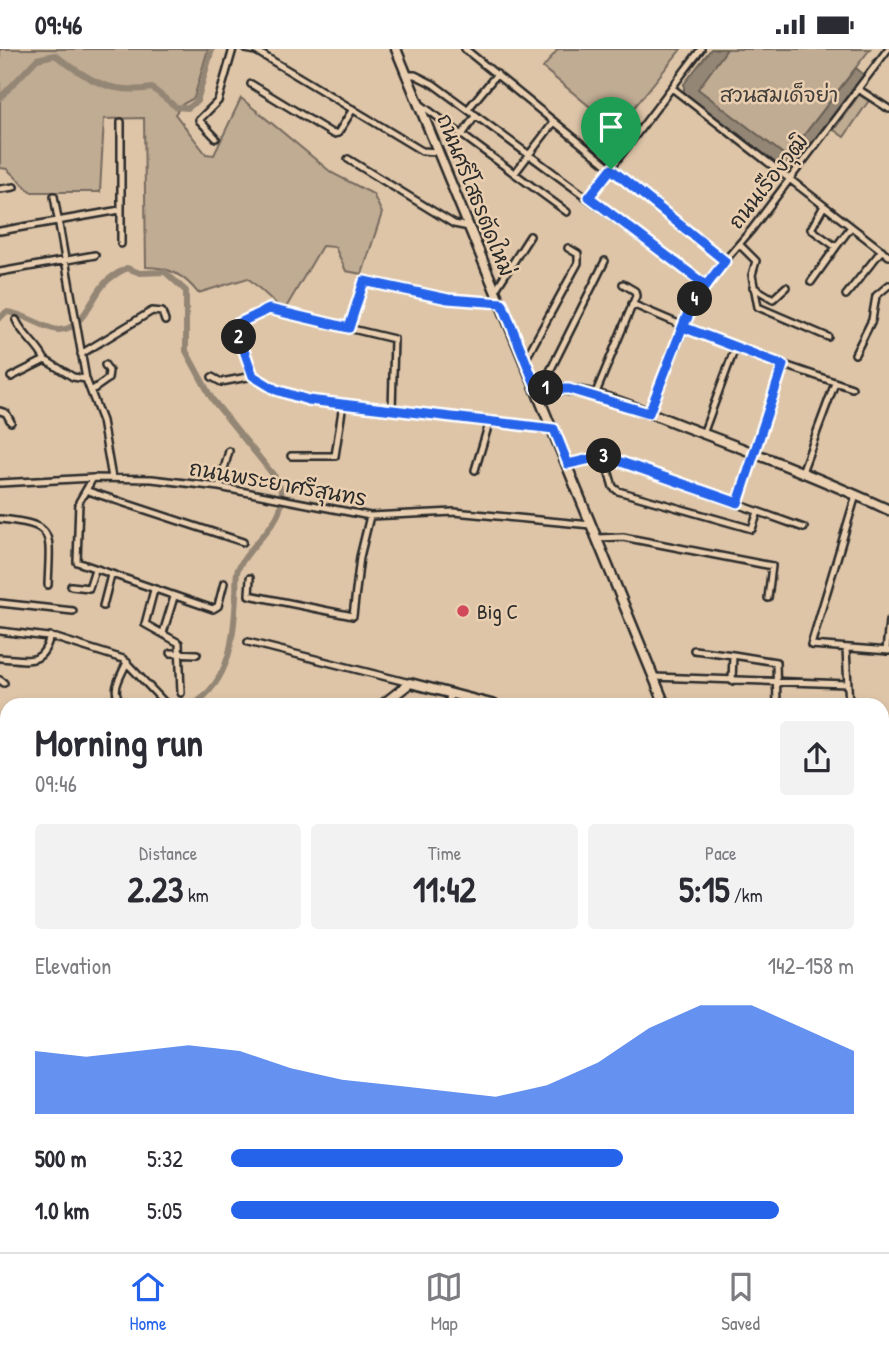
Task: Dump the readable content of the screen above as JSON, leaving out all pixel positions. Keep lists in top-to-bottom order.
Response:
{
  "streets": {
    "street": ["ถนนเรืองวุฒิ", "ถนนศรีโสธรตัดใหม่", "ถนนพระยาศรีสุนทร"]
  },
  "crossings": [
    ["ถนนศรีโสธรตัดใหม่", "ถนนพระยาศรีสุนทร"]
  ],
  "parks": ["สวนสมเด็จย่า"],
  "places": ["Big C"],
  "page": {
    "status": "09:46",
    "pins": [
      "4",
      "2",
      "1",
      "3"
    ],
    "heading": ["Morning run", "09:46"],
    "stats": [
      ["Distance", "2.23 km"],
      ["Time", "11:42"],
      ["Pace", "5:15 /km"]
    ],
    "chart": ["Elevation", "142–158 m"],
    "list": [
      {
        "name": "500 m",
        "note": "5:32"
      },
      {
        "name": "1.0 km",
        "note": "5:05"
      }
    ],
    "tabs": ["Home", "Map", "Saved"]
  }
}
